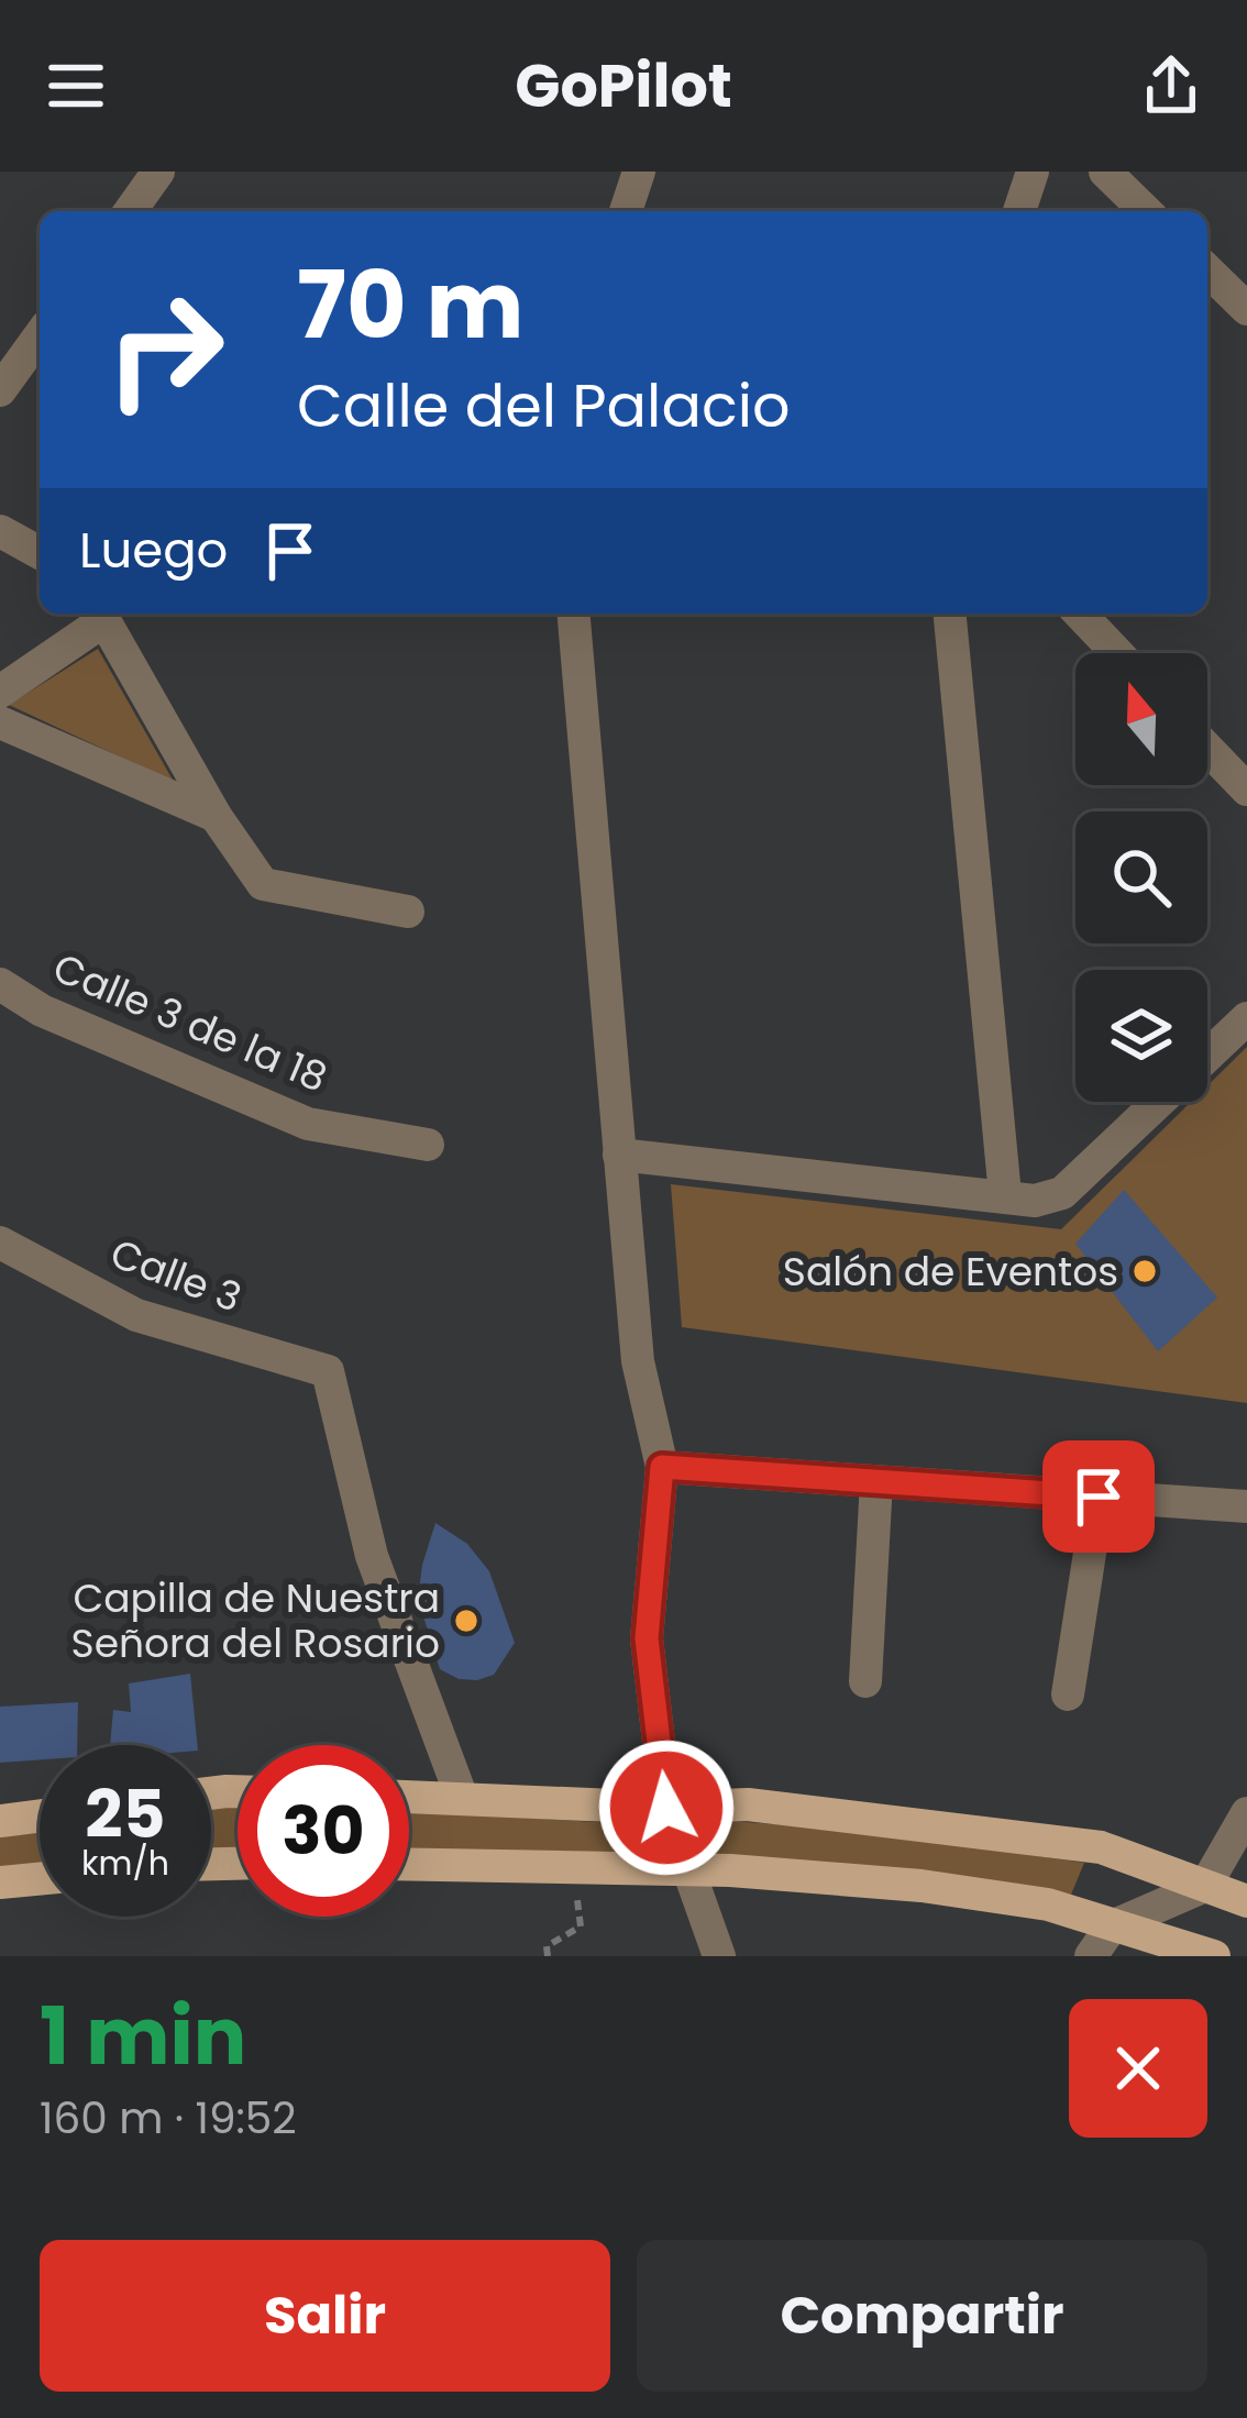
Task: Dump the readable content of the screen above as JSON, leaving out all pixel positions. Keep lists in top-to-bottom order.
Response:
{
  "streets": {
    "street": ["Calle 3 de la 18", "Calle 3"]
  },
  "places": ["Salón de Eventos", "Capilla de Nuestra Señora del Rosario"],
  "north": "top",
  "page": {
    "header": "GoPilot",
    "turn": ["70 m", "Calle del Palacio"],
    "then": "Luego",
    "speed": "25 km/h",
    "limit": "30",
    "heading": ["1 min", "160 m · 19:52"],
    "buttons": ["Salir", "Compartir"]
  }
}
